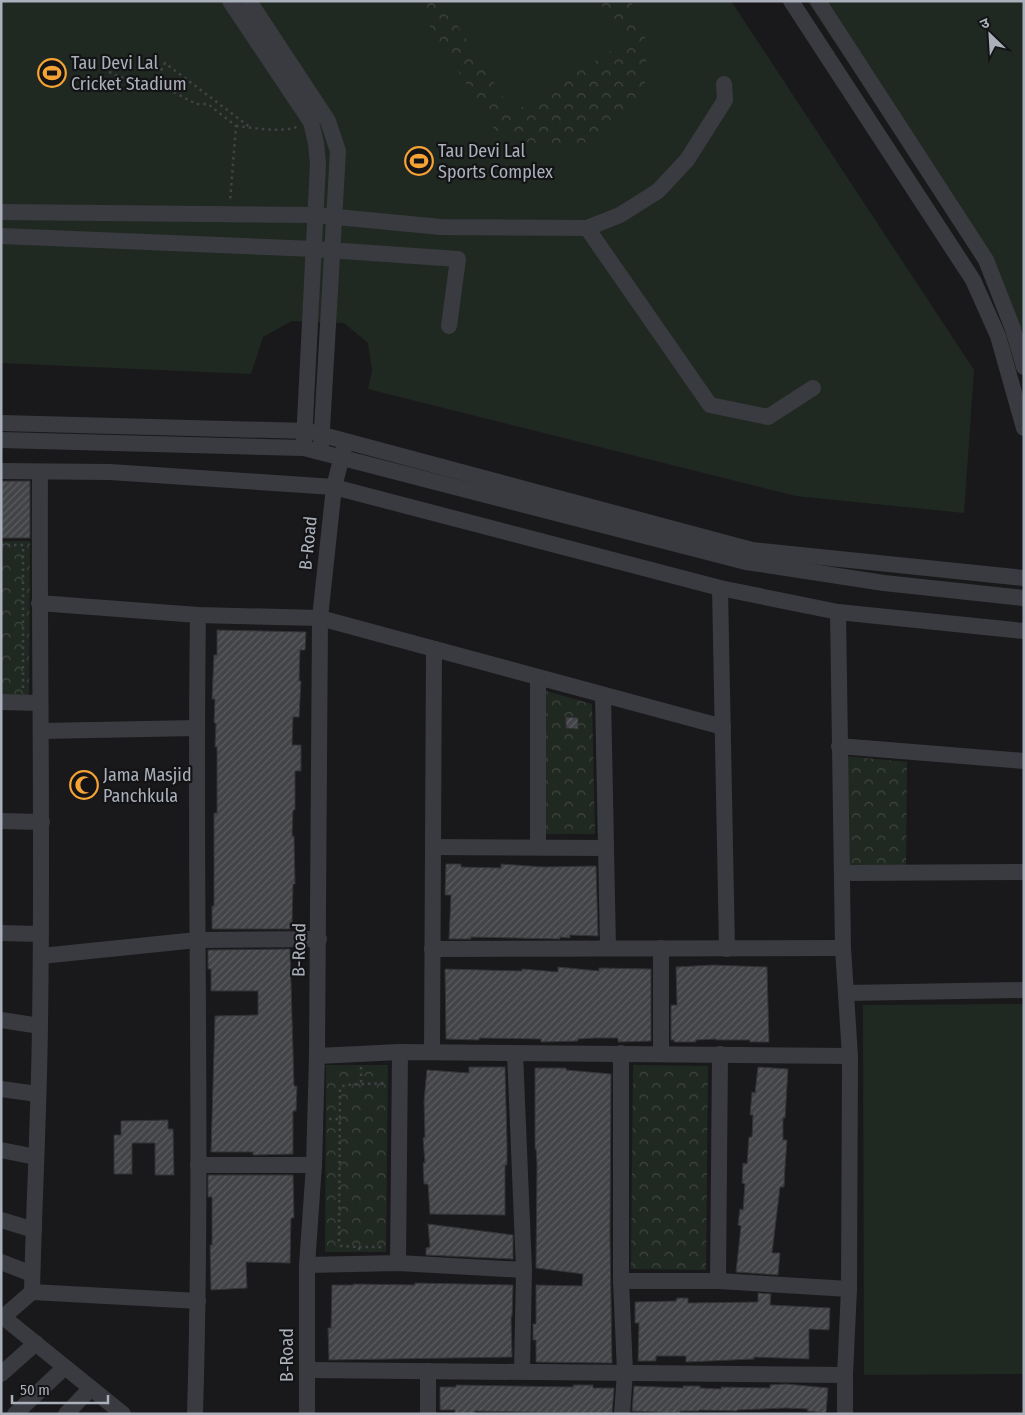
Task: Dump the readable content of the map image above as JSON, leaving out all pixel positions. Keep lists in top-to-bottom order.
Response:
{
  "streets": {
    "street": ["B-Road"]
  },
  "places": {
    "sports": ["Tau Devi Lal Cricket Stadium", "Tau Devi Lal Sports Complex"],
    "mosque": ["Jama Masjid Panchkula"]
  },
  "scale_bar": "50 m",
  "north": "top left"
}
